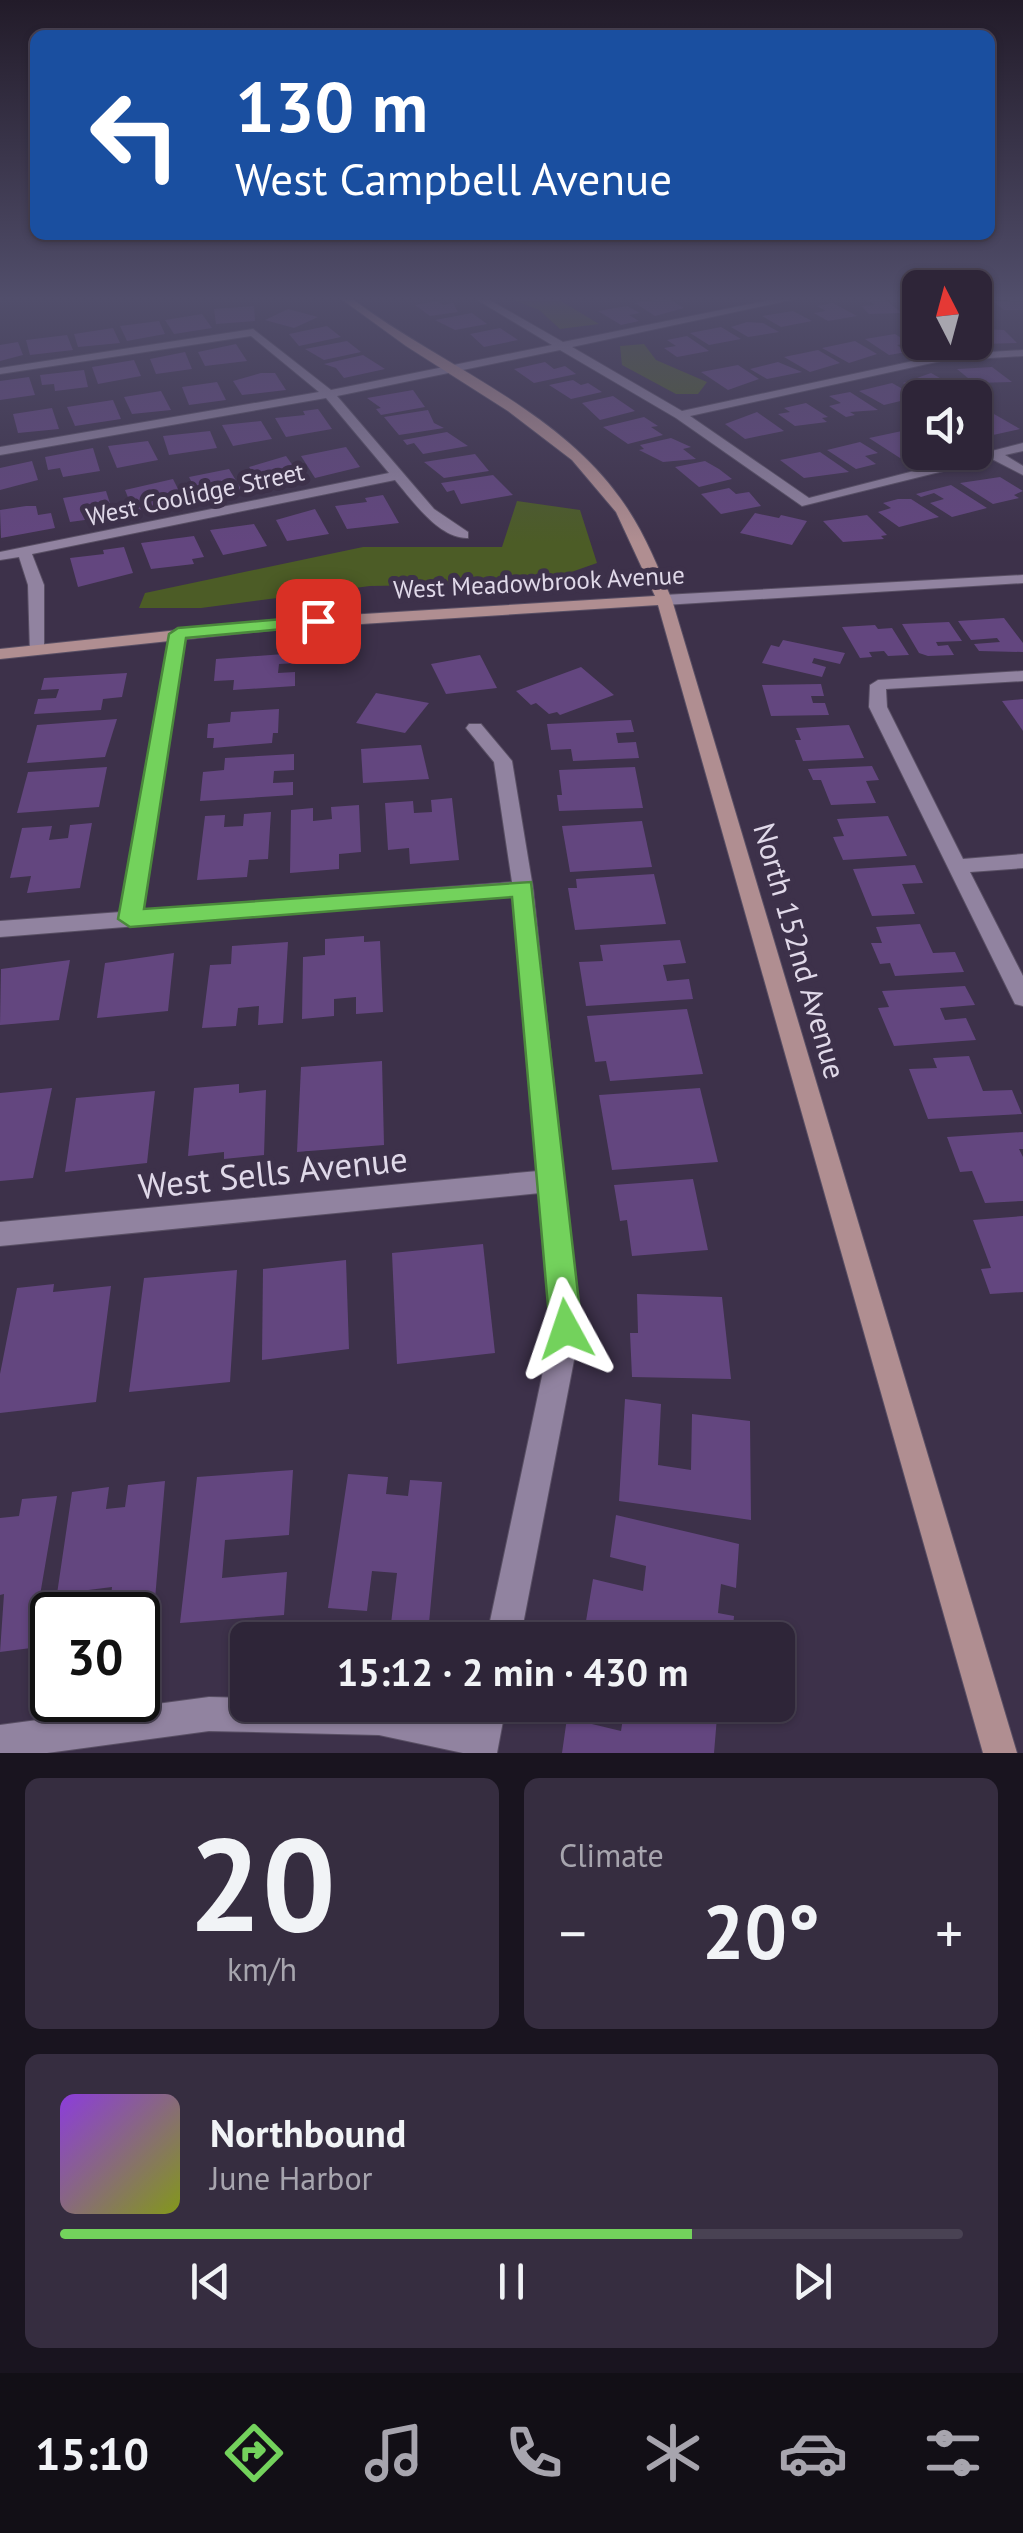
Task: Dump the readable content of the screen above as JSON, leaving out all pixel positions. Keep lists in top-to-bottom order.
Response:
{
  "streets": {
    "street": [
      "West Coolidge Street",
      "West Meadowbrook Avenue",
      "North 152nd Avenue",
      "West Sells Avenue"
    ]
  },
  "crossings": [
    ["West Meadowbrook Avenue", "North 152nd Avenue"]
  ],
  "north": "top",
  "page": {
    "turn": ["130 m", "West Campbell Avenue"],
    "limit": "30",
    "trip": "15:12 · 2 min · 430 m",
    "tile": [
      ["20", "km/h"],
      "Climate"
    ],
    "heat": ["−", "20°", "+"],
    "song": ["Northbound", "June Harbor"],
    "tabs": "15:10"
  }
}
